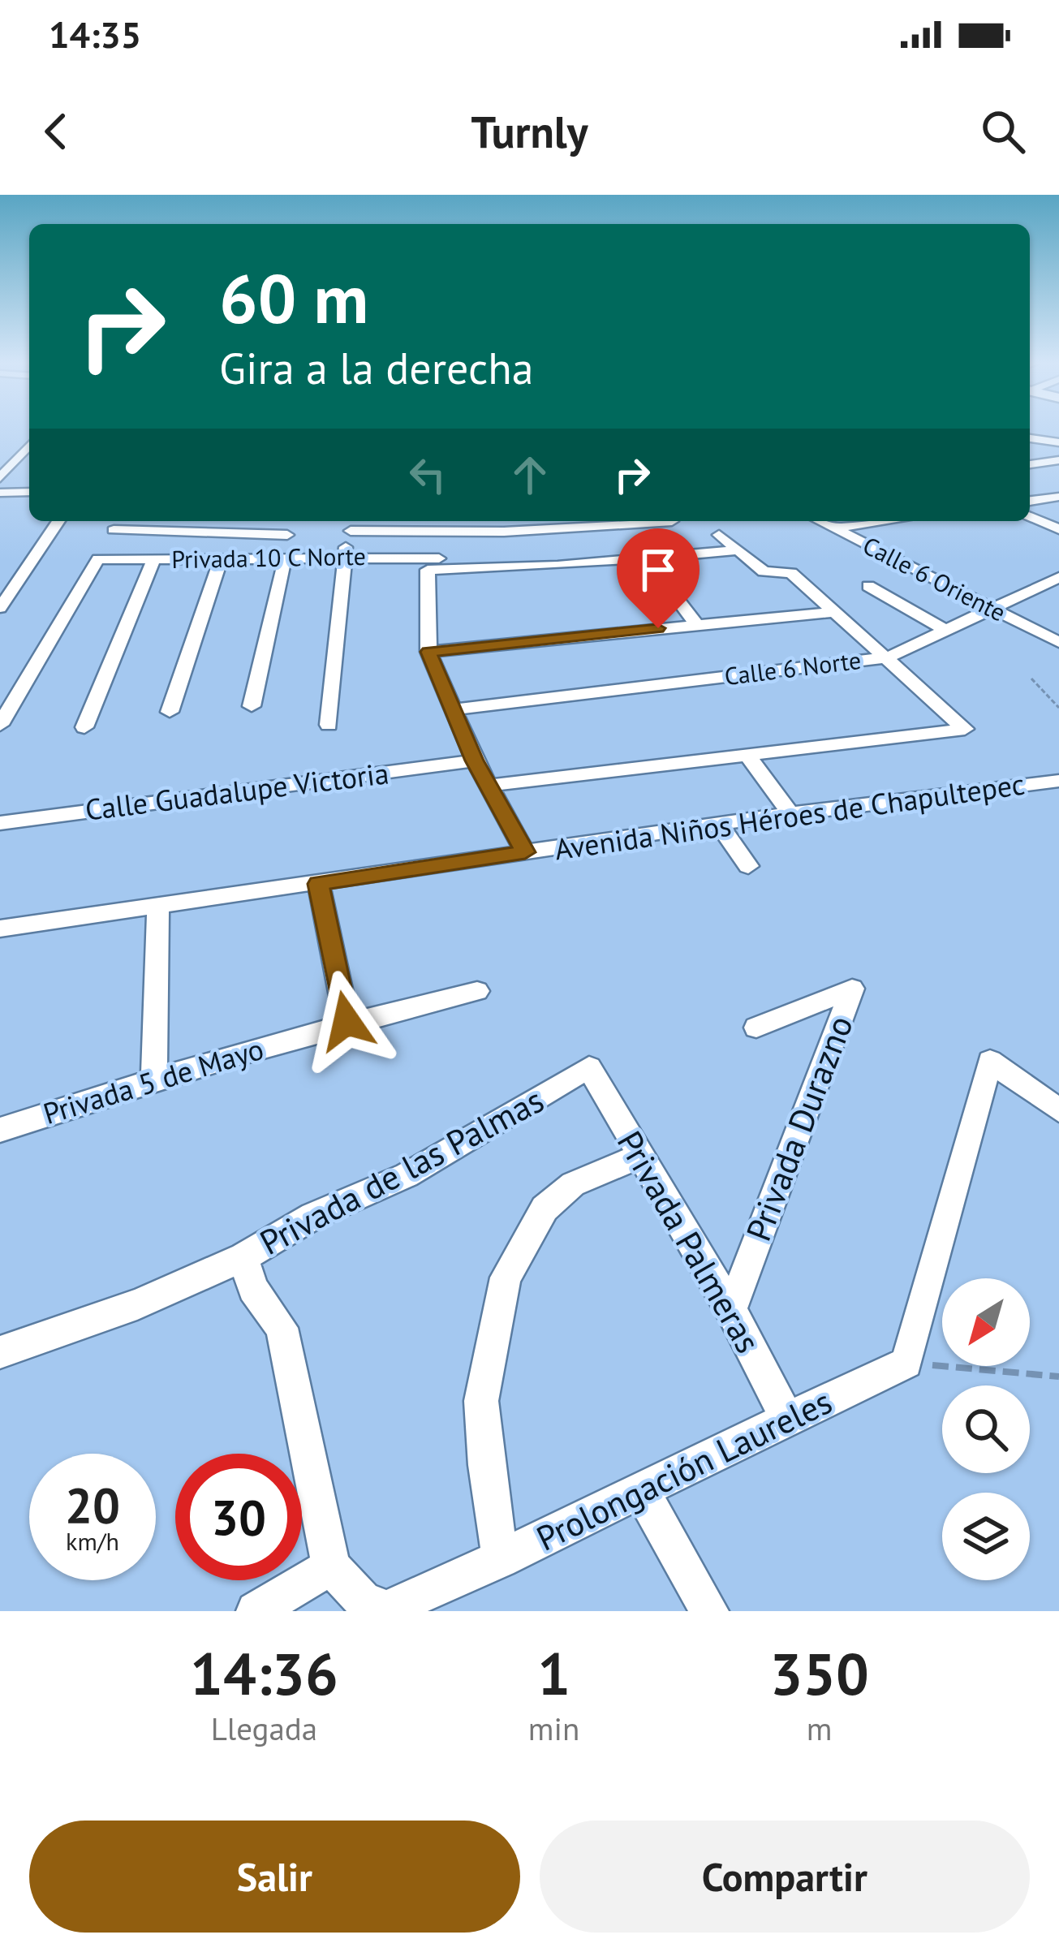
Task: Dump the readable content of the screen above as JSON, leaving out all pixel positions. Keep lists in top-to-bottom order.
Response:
{
  "streets": {
    "street": [
      "Privada 10 C Norte",
      "Calle 6 Oriente",
      "Calle 6 Norte",
      "Calle Guadalupe Victoria",
      "Avenida Niños Héroes de Chapultepec",
      "Privada 5 de Mayo",
      "Privada Durazno",
      "Privada de las Palmas",
      "Privada Palmeras",
      "Prolongación Laureles"
    ]
  },
  "crossings": [
    ["Calle 6 Oriente", "Calle 6 Norte"],
    ["Privada Durazno", "Privada Palmeras"],
    ["Privada de las Palmas", "Privada Palmeras"],
    ["Privada de las Palmas", "Prolongación Laureles"],
    ["Privada Palmeras", "Prolongación Laureles"]
  ],
  "north": "bottom left",
  "page": {
    "status": "14:35",
    "header": "Turnly",
    "turn": ["60 m", "Gira a la derecha"],
    "speed": "20 km/h",
    "limit": "30",
    "eta": [
      "14:36",
      "Llegada",
      "1",
      "min",
      "350",
      "m"
    ],
    "buttons": ["Salir", "Compartir"]
  }
}
